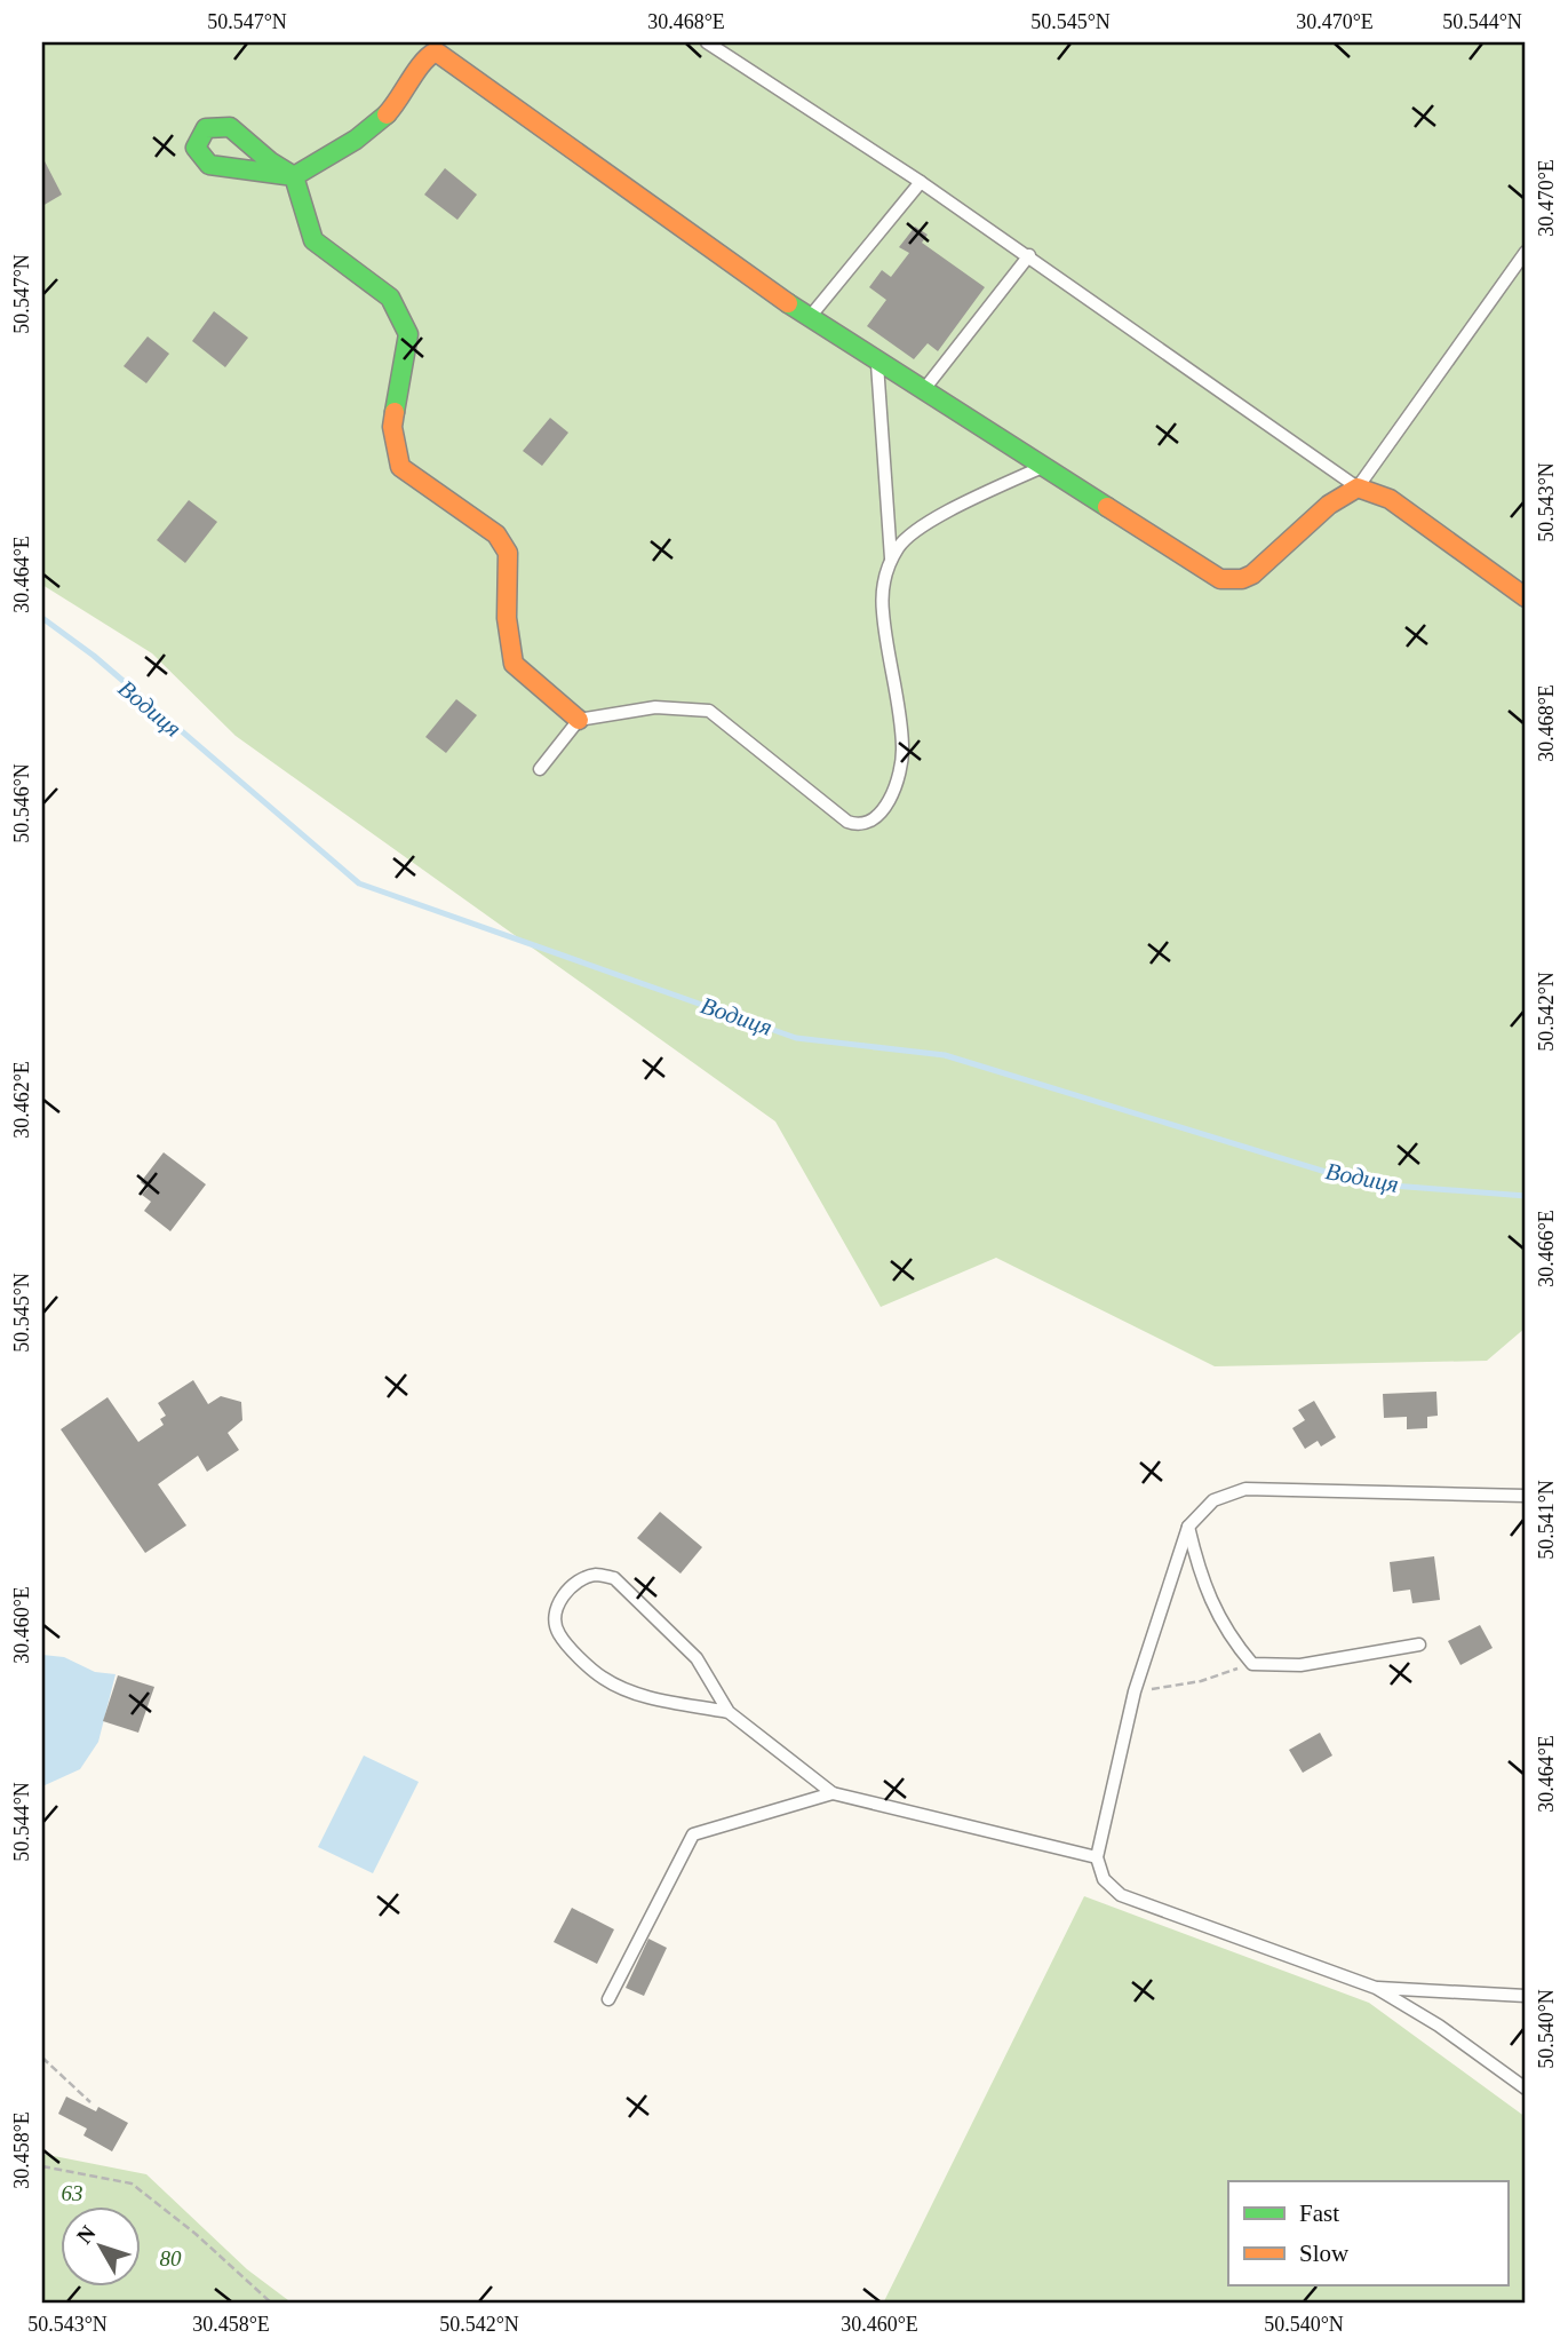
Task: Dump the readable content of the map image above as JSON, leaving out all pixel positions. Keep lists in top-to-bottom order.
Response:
{
  "water": ["Водиця"],
  "parks": ["63", "80"],
  "legend": ["Fast", "Slow"],
  "north": "top left",
  "coordinates": [
    "50.547°N",
    "30.468°E",
    "50.545°N",
    "30.470°E",
    "50.544°N",
    "50.543°N",
    "30.464°E",
    "50.546°N",
    "50.542°N",
    "30.462°E",
    "30.466°E",
    "50.541°N",
    "30.460°E",
    "50.540°N",
    "30.458°E"
  ]
}
